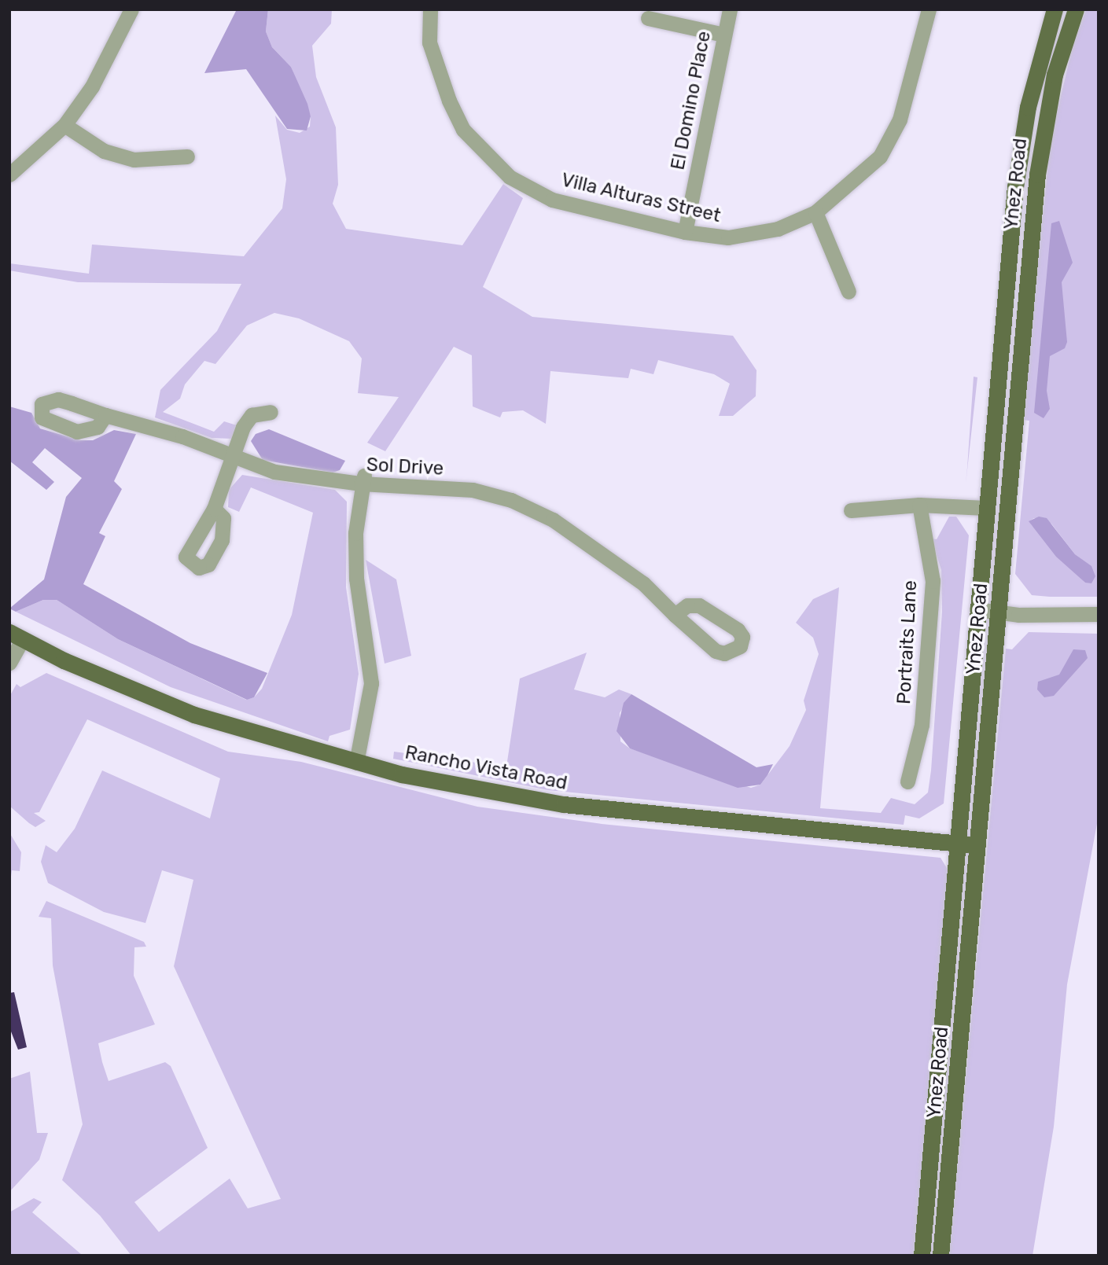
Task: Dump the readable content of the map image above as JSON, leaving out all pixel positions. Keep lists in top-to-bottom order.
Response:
{
  "streets": {
    "main road": ["Ynez Road", "Rancho Vista Road"],
    "street": [
      "El Domino Place",
      "Villa Alturas Street",
      "Sol Drive",
      "Portraits Lane"
    ]
  },
  "crossings": [
    ["El Domino Place", "Villa Alturas Street"],
    ["Ynez Road", "Rancho Vista Road"]
  ]
}
